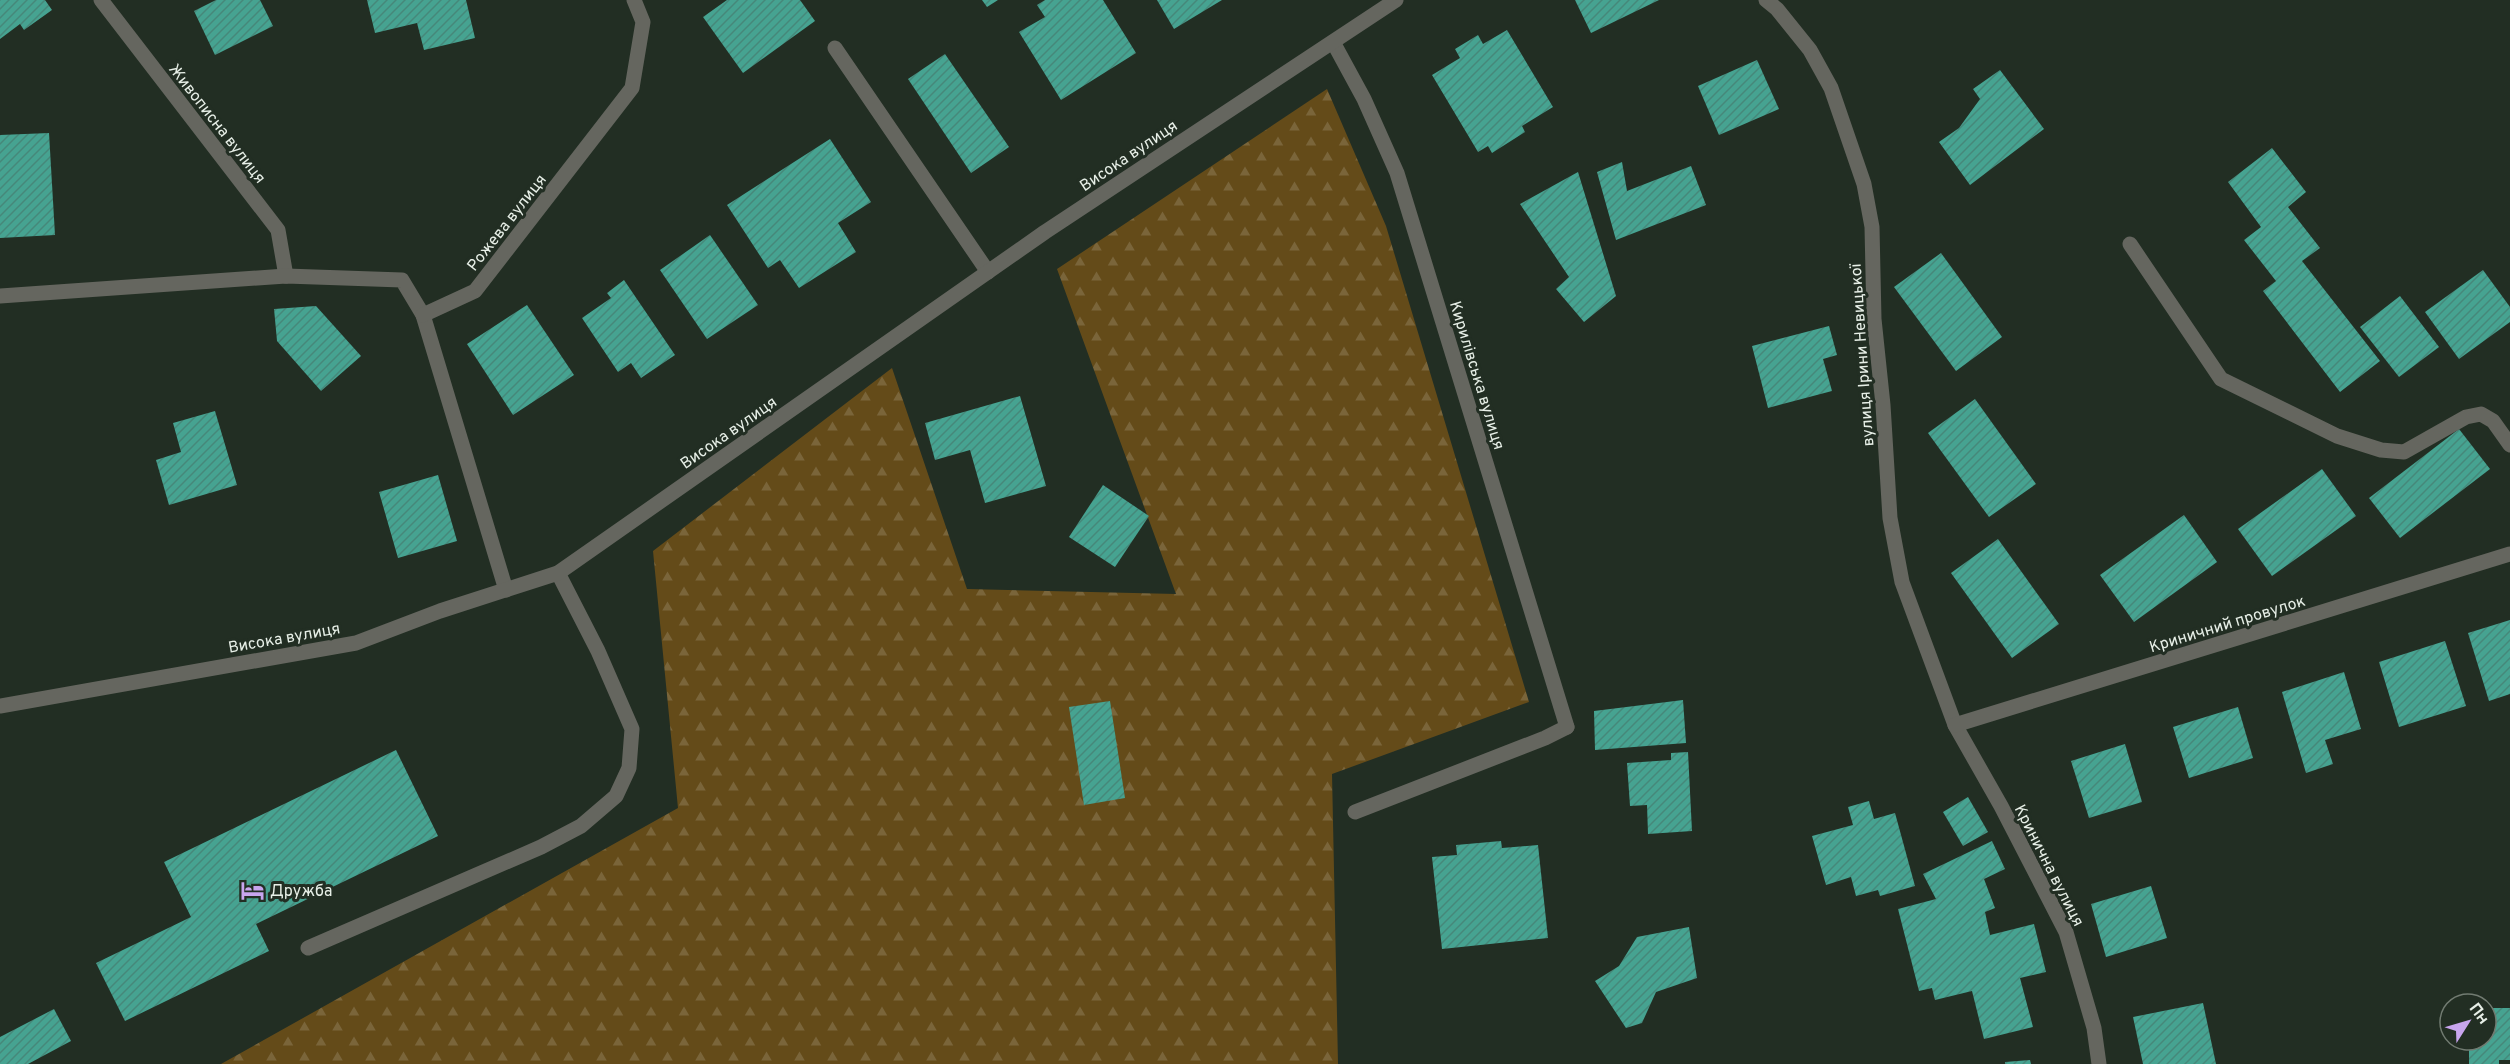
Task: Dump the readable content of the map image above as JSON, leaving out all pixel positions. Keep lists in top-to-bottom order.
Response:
{
  "streets": {
    "street": [
      "Живописна вулиця",
      "Висока вулиця",
      "Рожева вулиця",
      "вулиця Ірини Невицької",
      "Кирилівська вулиця",
      "Криничний провулок",
      "Кринична вулиця"
    ]
  },
  "crossings": [
    ["Висока вулиця", "Кирилівська вулиця"],
    ["вулиця Ірини Невицької", "Криничний провулок"],
    ["вулиця Ірини Невицької", "Кринична вулиця"],
    ["Криничний провулок", "Кринична вулиця"]
  ],
  "places": {
    "hotel": ["Дружба"]
  },
  "north": "top right"
}
